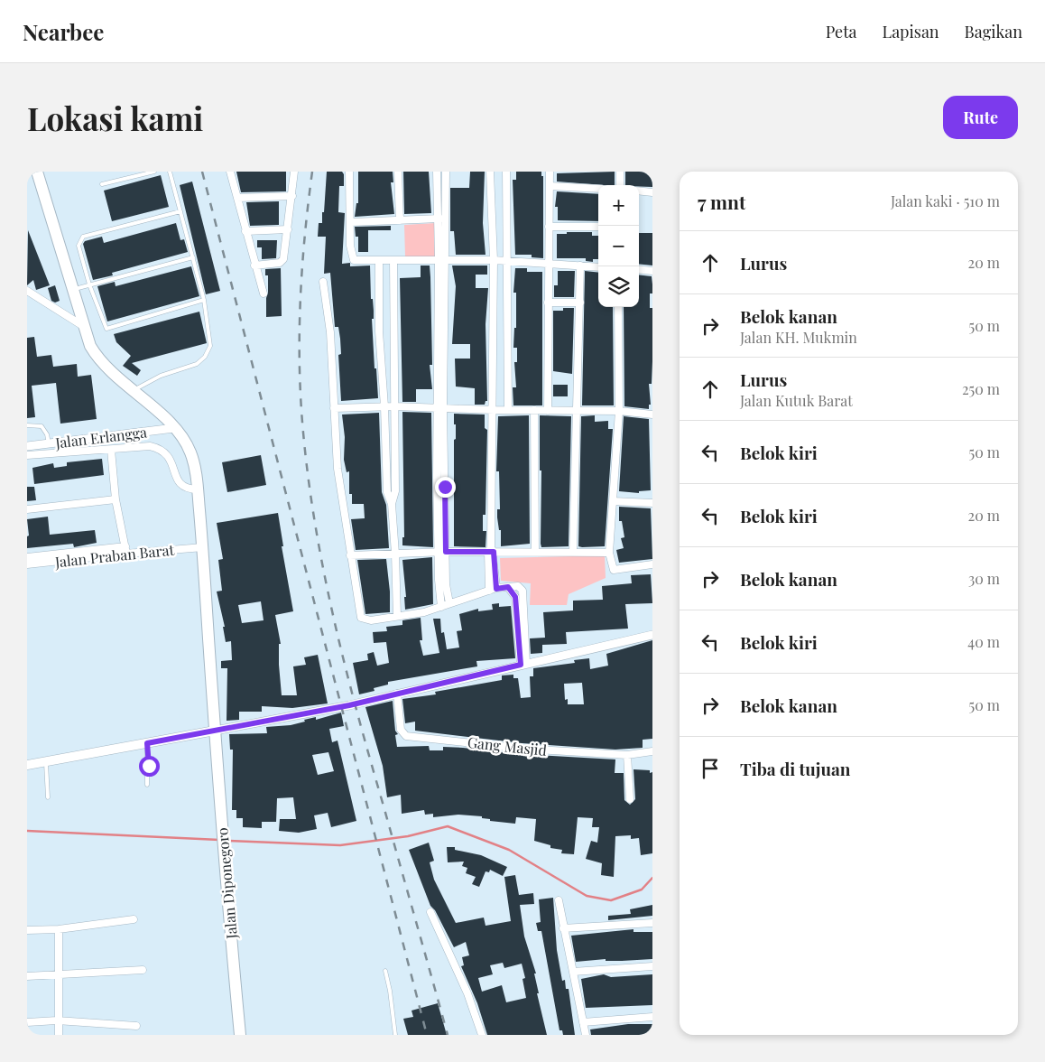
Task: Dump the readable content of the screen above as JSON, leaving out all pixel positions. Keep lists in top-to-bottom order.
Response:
{
  "streets": {
    "highway": ["Jalan Diponegoro"],
    "street": ["Jalan Erlangga", "Jalan Praban Barat", "Gang Masjid"]
  },
  "crossings": [
    ["Jalan Erlangga", "Jalan Diponegoro"],
    ["Jalan Praban Barat", "Jalan Diponegoro"]
  ],
  "page": {
    "header": "Nearbee",
    "nav": ["Peta", "Lapisan", "Bagikan"],
    "buttons": "Rute",
    "title": "Lokasi kami",
    "heading": ["7 mnt", "Jalan kaki · 510 m"],
    "map_buttons": ["+", "−"],
    "list": [
      ["Lurus", "20 m"],
      ["Belok kanan", "Jalan KH. Mukmin", "50 m"],
      ["Lurus", "Jalan Kutuk Barat", "250 m"],
      ["Belok kiri", "50 m"],
      ["Belok kiri", "20 m"],
      ["Belok kanan", "30 m"],
      ["Belok kiri", "40 m"],
      ["Belok kanan", "50 m"],
      "Tiba di tujuan"
    ]
  }
}
